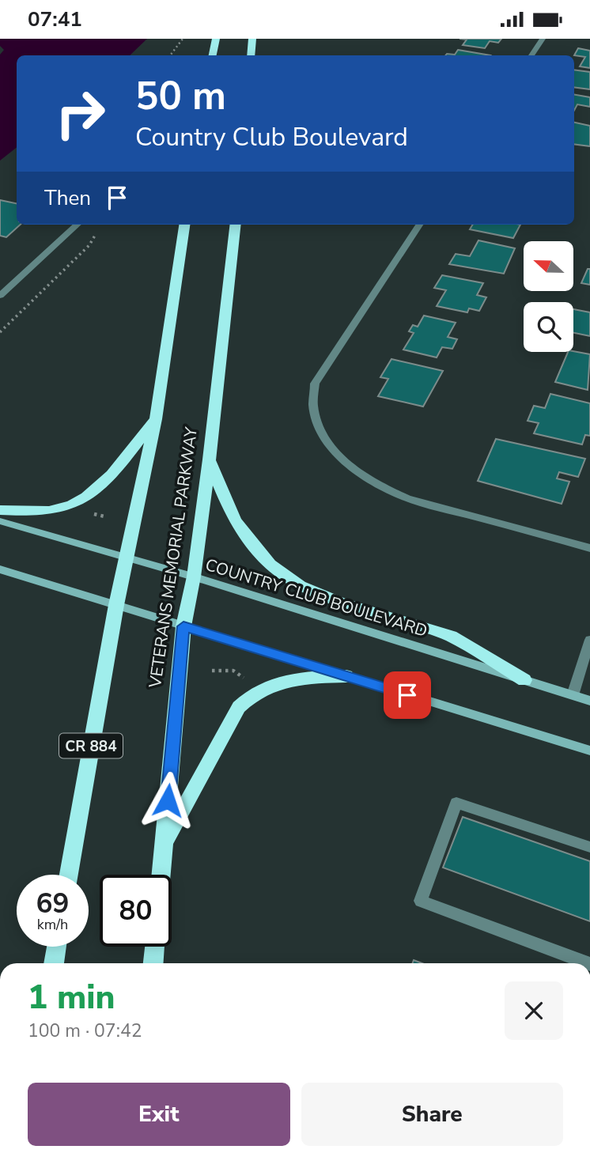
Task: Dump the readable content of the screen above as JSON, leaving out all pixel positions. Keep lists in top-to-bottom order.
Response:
{
  "streets": {
    "highway": ["VETERANS MEMORIAL PARKWAY", "CR 884"],
    "main road": ["COUNTRY CLUB BOULEVARD"]
  },
  "crossings": [
    ["VETERANS MEMORIAL PARKWAY", "COUNTRY CLUB BOULEVARD"],
    ["COUNTRY CLUB BOULEVARD", "CR 884"]
  ],
  "north": "left",
  "page": {
    "status": "07:41",
    "turn": ["50 m", "Country Club Boulevard"],
    "then": "Then",
    "speed": "69 km/h",
    "limit": "80",
    "heading": ["1 min", "100 m · 07:42"],
    "buttons": ["Exit", "Share"]
  }
}
